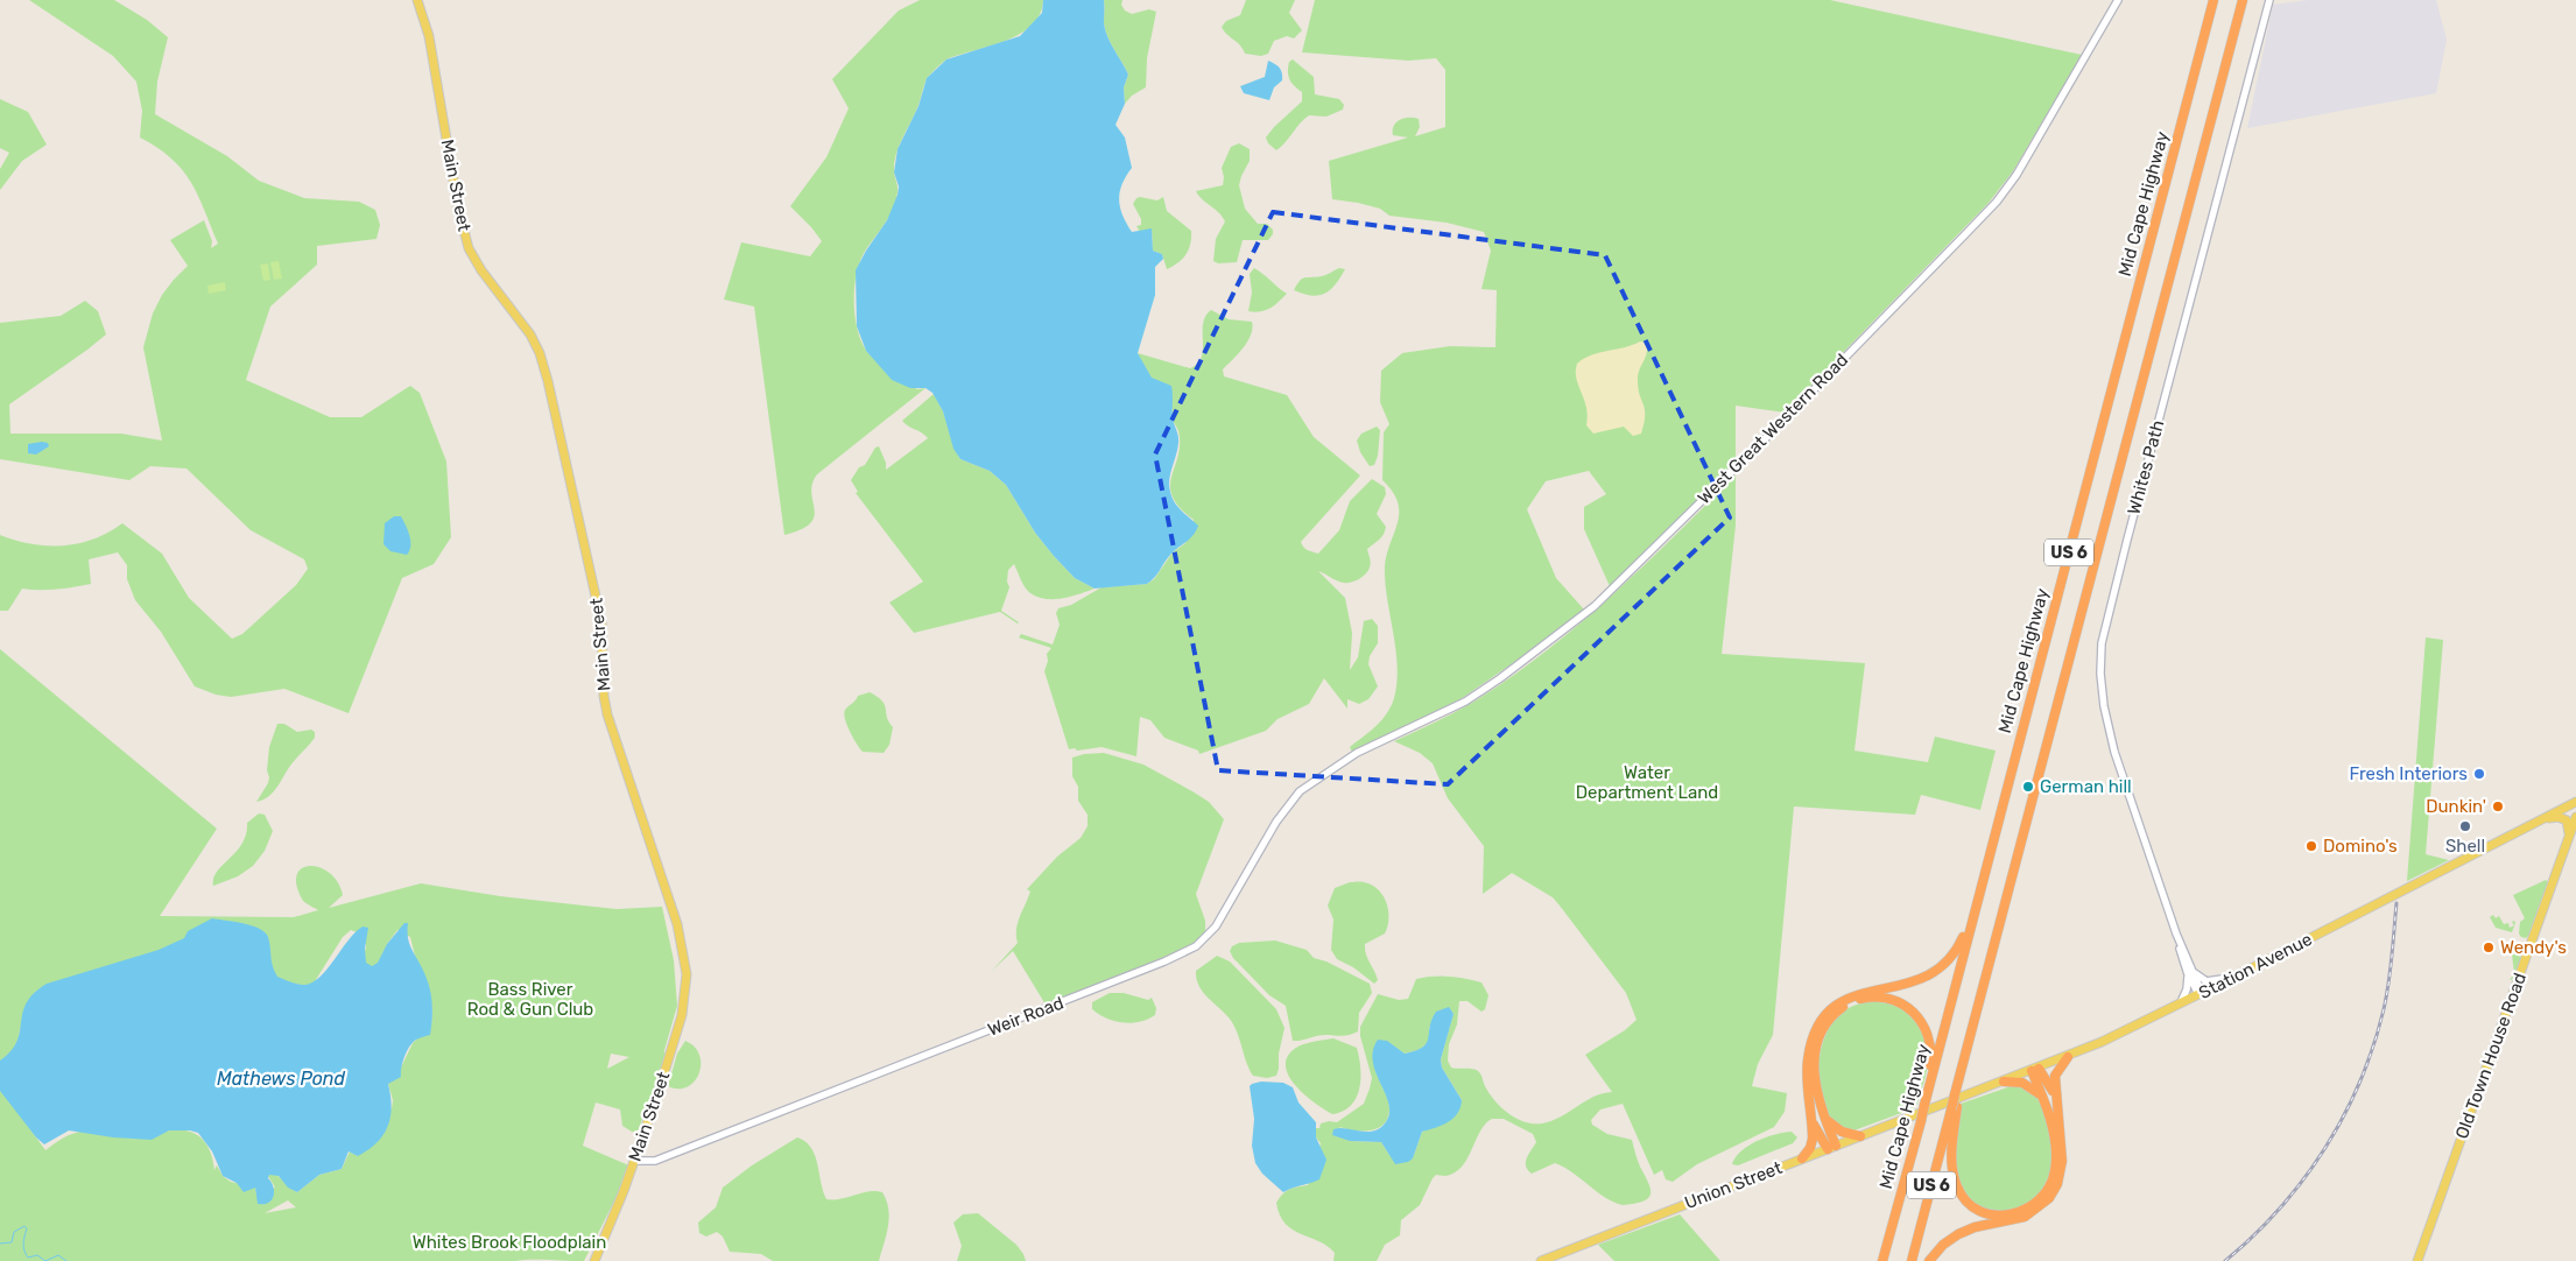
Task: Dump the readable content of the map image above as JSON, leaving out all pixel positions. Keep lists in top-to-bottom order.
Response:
{
  "streets": {
    "highway": ["Mid Cape Highway", "US 6"],
    "main road": [
      "Main Street",
      "Station Avenue",
      "Old Town House Road",
      "Union Street"
    ],
    "street": ["West Great Western Road", "Whites Path", "Weir Road"]
  },
  "crossings": [
    ["Main Street", "Weir Road"],
    ["Mid Cape Highway", "Station Avenue"],
    ["Mid Cape Highway", "Union Street"],
    ["West Great Western Road", "Weir Road"],
    ["Whites Path", "Station Avenue"],
    ["Station Avenue", "Union Street"]
  ],
  "water": ["Mathews Pond"],
  "parks": ["Water Department Land", "Bass River Rod & Gun Club", "Whites Brook Floodplain"],
  "places": [
    "Fresh Interiors",
    "German hill",
    "Dunkin'",
    "Shell",
    "Domino's",
    "Wendy's"
  ]
}
